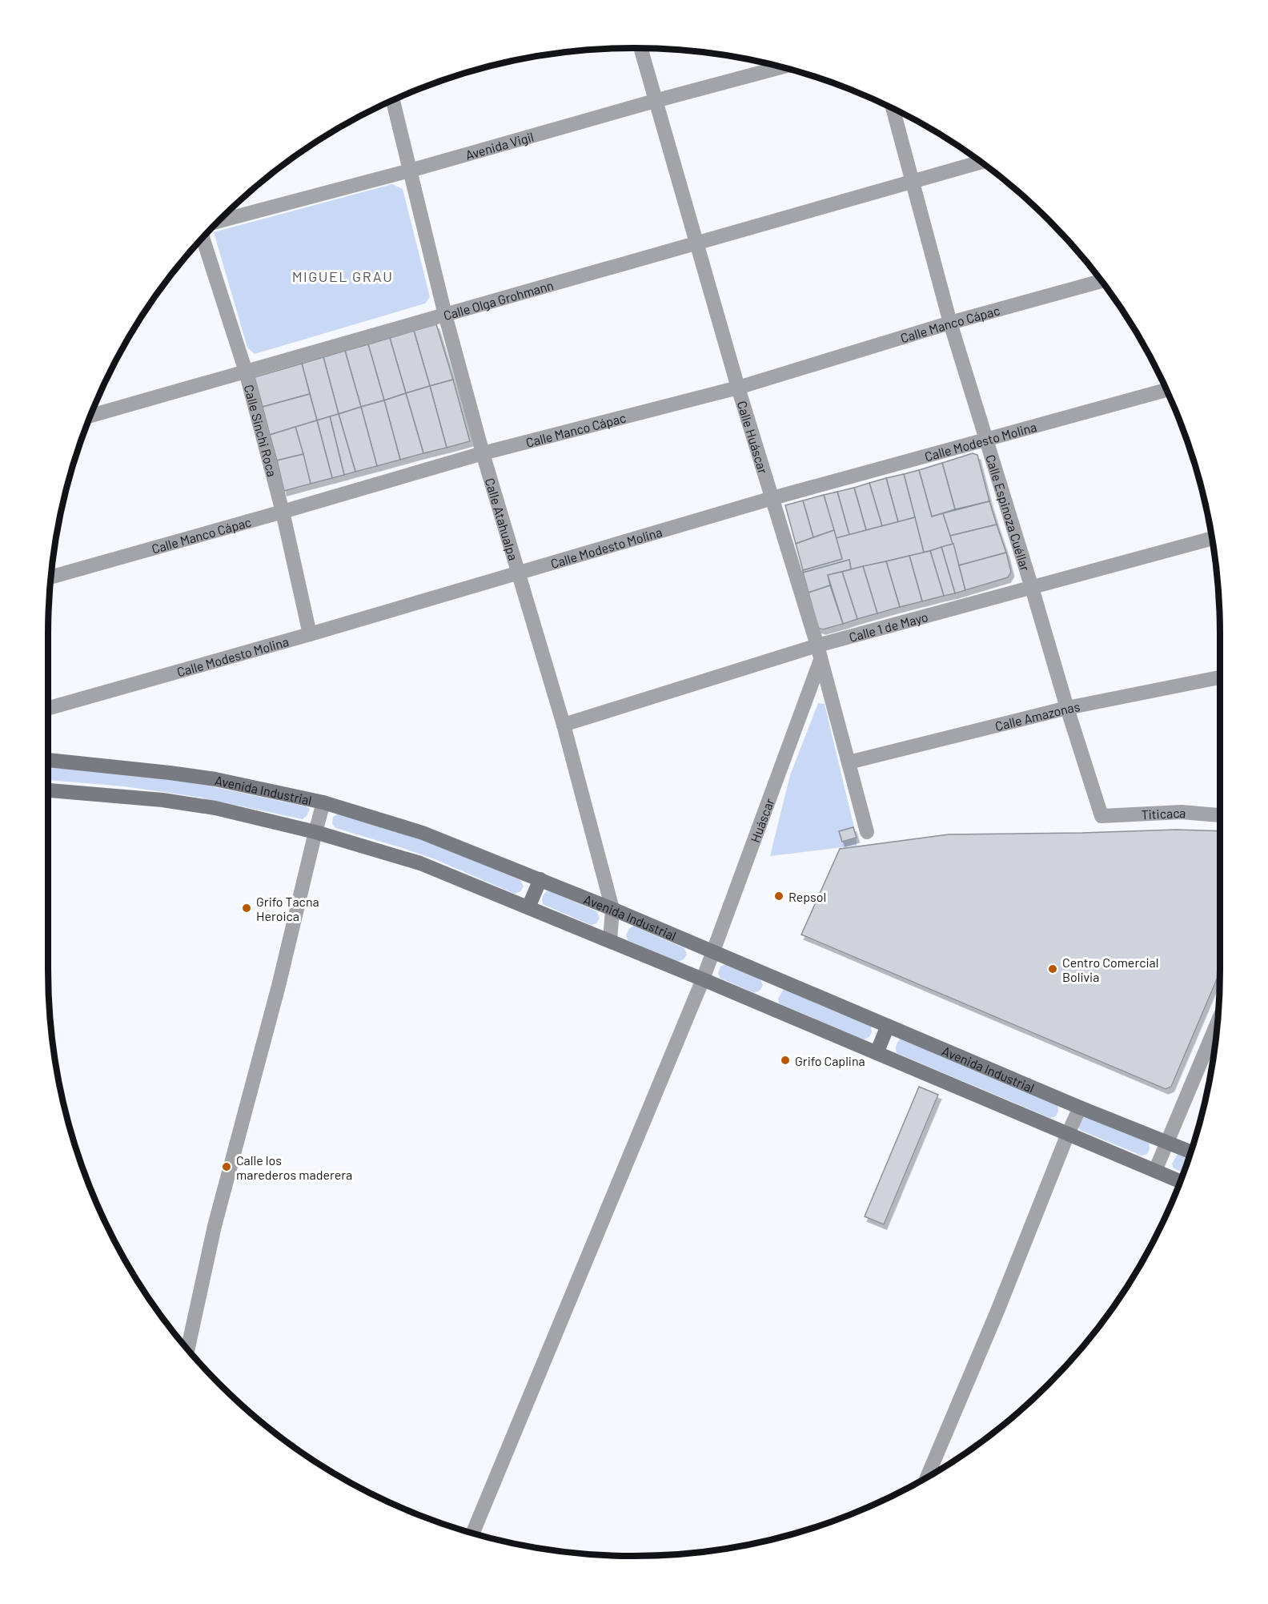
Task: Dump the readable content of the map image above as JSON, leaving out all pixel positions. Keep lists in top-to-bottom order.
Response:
{
  "streets": {
    "main road": ["Avenida Industrial"],
    "street": [
      "Avenida Vigil",
      "Calle Olga Grohmann",
      "Calle Manco Cápac",
      "Calle Sinchi Roca",
      "Calle Huáscar",
      "Calle Modesto Molina",
      "Calle Espinoza Cuéllar",
      "Calle Atahualpa",
      "Calle 1 de Mayo",
      "Calle Amazonas",
      "Titicaca",
      "Huáscar"
    ]
  },
  "crossings": [
    ["Avenida Vigil", "Calle Huáscar"],
    ["Avenida Vigil", "Calle Atahualpa"],
    ["Calle Olga Grohmann", "Calle Sinchi Roca"],
    ["Calle Olga Grohmann", "Calle Huáscar"],
    ["Calle Olga Grohmann", "Calle Espinoza Cuéllar"],
    ["Calle Olga Grohmann", "Calle Atahualpa"],
    ["Calle Manco Cápac", "Calle Sinchi Roca"],
    ["Calle Manco Cápac", "Calle Huáscar"],
    ["Calle Manco Cápac", "Calle Espinoza Cuéllar"],
    ["Calle Manco Cápac", "Calle Atahualpa"],
    ["Calle Sinchi Roca", "Calle Modesto Molina"],
    ["Calle Huáscar", "Calle Modesto Molina"],
    ["Calle Huáscar", "Calle 1 de Mayo"],
    ["Calle Huáscar", "Calle Amazonas"],
    ["Calle Huáscar", "Huáscar"],
    ["Calle Modesto Molina", "Calle Espinoza Cuéllar"],
    ["Calle Modesto Molina", "Calle Atahualpa"],
    ["Calle Espinoza Cuéllar", "Calle 1 de Mayo"],
    ["Calle Espinoza Cuéllar", "Calle Amazonas"],
    ["Calle Espinoza Cuéllar", "Titicaca"],
    ["Calle Atahualpa", "Calle 1 de Mayo"],
    ["Calle Atahualpa", "Avenida Industrial"],
    ["Calle 1 de Mayo", "Huáscar"],
    ["Avenida Industrial", "Huáscar"]
  ],
  "districts": ["MIGUEL GRAU"],
  "places": [
    "Repsol",
    "Grifo Tacna Heroica",
    "Centro Comercial Bolivia",
    "Grifo Caplina",
    "Calle los marederos maderera"
  ]
}
